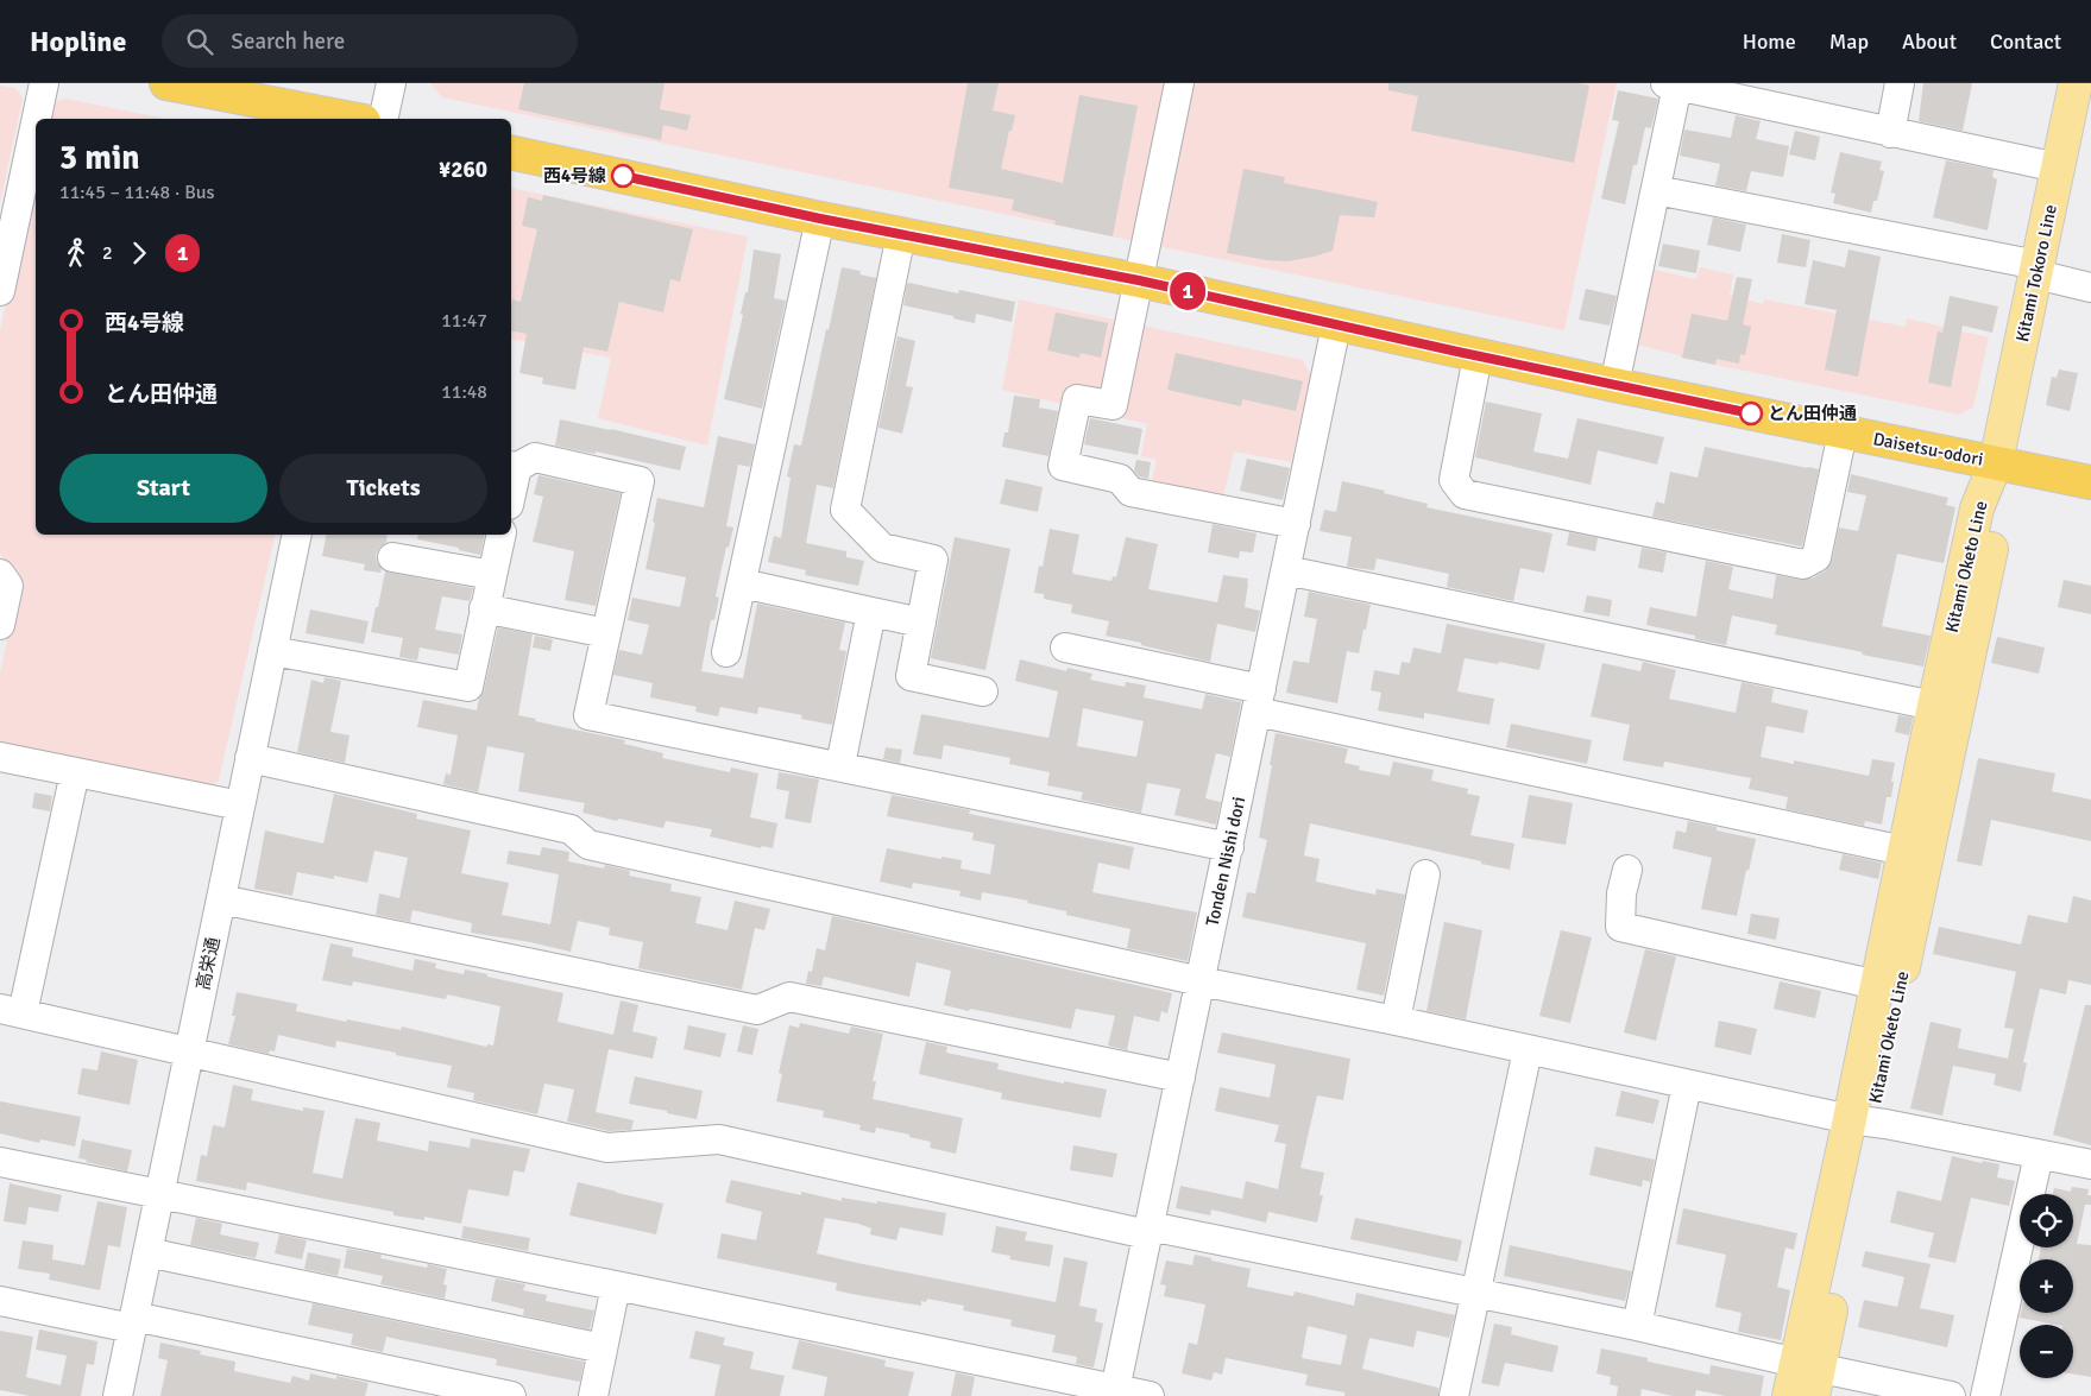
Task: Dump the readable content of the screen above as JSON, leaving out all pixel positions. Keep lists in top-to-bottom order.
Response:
{
  "streets": {
    "highway": ["Daisetsu-odori"],
    "main road": ["Kitami Tokoro Line", "Kitami Oketo Line"],
    "street": ["Tonden Nishi dori", "高栄通"]
  },
  "crossings": [
    ["Kitami Tokoro Line", "Daisetsu-odori"],
    ["Kitami Tokoro Line", "Kitami Oketo Line"],
    ["Daisetsu-odori", "Kitami Oketo Line"],
    ["Daisetsu-odori", "Tonden Nishi dori"]
  ],
  "places": ["西4号線", "とん田仲通"],
  "lines": ["bus line 1"],
  "page": {
    "header": "Hopline",
    "search": "Search here",
    "nav": [
      "Home",
      "Map",
      "About",
      "Contact"
    ],
    "on_map": "1",
    "heading": ["3 min", "11:45 – 11:48 · Bus", "¥260"],
    "legs": ["2", "1"],
    "list": [
      {
        "name": "西4号線",
        "value": "11:47"
      },
      {
        "name": "とん田仲通",
        "value": "11:48"
      }
    ],
    "buttons": ["Start", "Tickets"],
    "map_buttons": ["+", "−"]
  }
}
